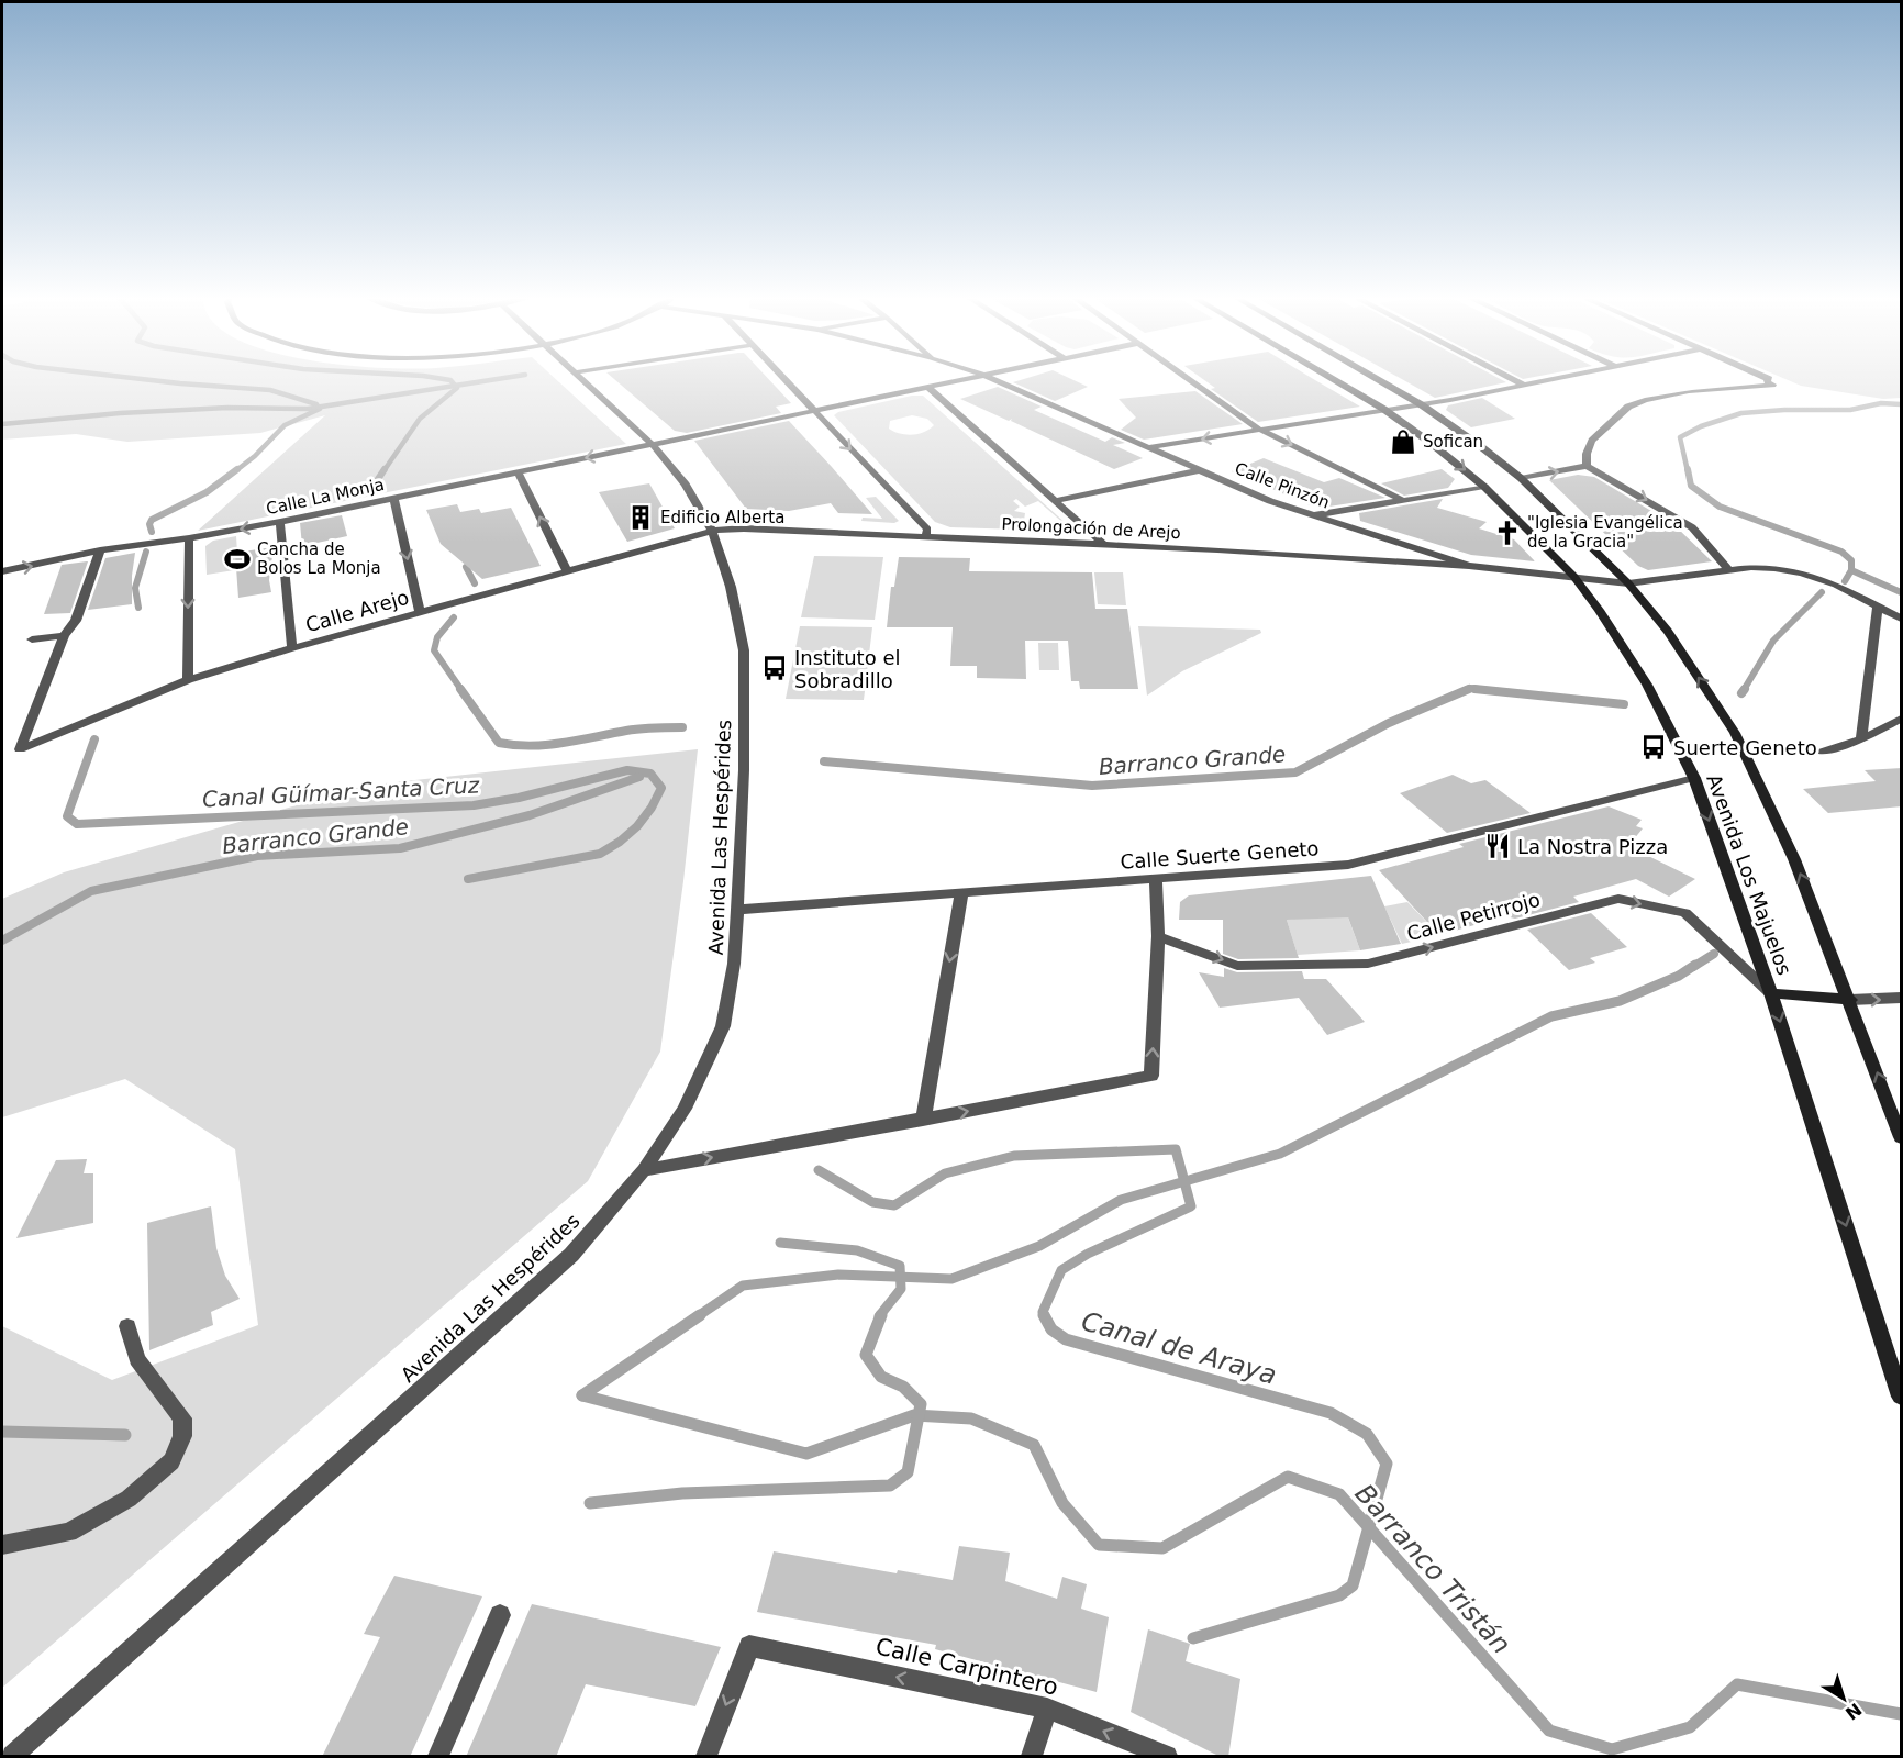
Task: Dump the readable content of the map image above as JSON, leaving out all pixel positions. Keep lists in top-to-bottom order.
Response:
{
  "streets": {
    "street": [
      "Calle Pinzón",
      "Calle La Monja",
      "Prolongación de Arejo",
      "Calle Arejo",
      "Avenida Las Hespérides",
      "Calle Suerte Geneto",
      "Avenida Los Majuelos",
      "Calle Petirrojo",
      "Calle Carpintero"
    ]
  },
  "crossings": [
    ["Calle Pinzón", "Prolongación de Arejo"],
    ["Calle Pinzón", "Avenida Los Majuelos"],
    ["Calle La Monja", "Avenida Las Hespérides"],
    ["Prolongación de Arejo", "Calle Arejo"],
    ["Prolongación de Arejo", "Avenida Las Hespérides"],
    ["Calle Arejo", "Avenida Las Hespérides"],
    ["Avenida Las Hespérides", "Calle Suerte Geneto"],
    ["Calle Suerte Geneto", "Avenida Los Majuelos"],
    ["Avenida Los Majuelos", "Calle Petirrojo"]
  ],
  "one_way": ["Calle Petirrojo", "Calle Carpintero"],
  "water": [
    "Barranco Grande",
    "Canal Güímar-Santa Cruz",
    "Canal de Araya",
    "Barranco Tristán"
  ],
  "places": {
    "shop": ["Sofican"],
    "building": ["Edificio Alberta"],
    "church": ["\"Iglesia Evangélica de la Gracia\""],
    "sports": ["Cancha de Bolos La Monja"],
    "bus stop": ["Instituto el Sobradillo", "Suerte Geneto"],
    "restaurant": ["La Nostra Pizza"]
  },
  "north": "bottom right"
}
